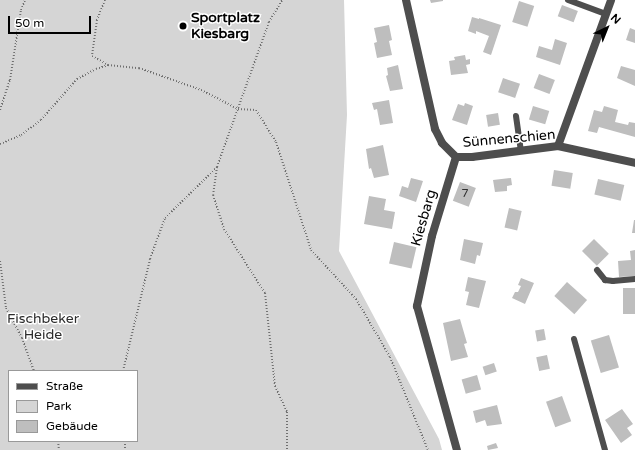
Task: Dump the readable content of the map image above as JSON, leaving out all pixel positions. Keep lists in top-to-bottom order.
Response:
{
  "streets": {
    "street": ["Sünnenschien", "Kiesbarg"]
  },
  "crossings": [
    ["Sünnenschien", "Kiesbarg"]
  ],
  "parks": ["Fischbeker Heide"],
  "places": ["Sportplatz Kiesbarg"],
  "house_numbers": ["7"],
  "legend": ["Straße", "Park", "Gebäude"],
  "scale_bar": "50 m",
  "north": "top right"
}
